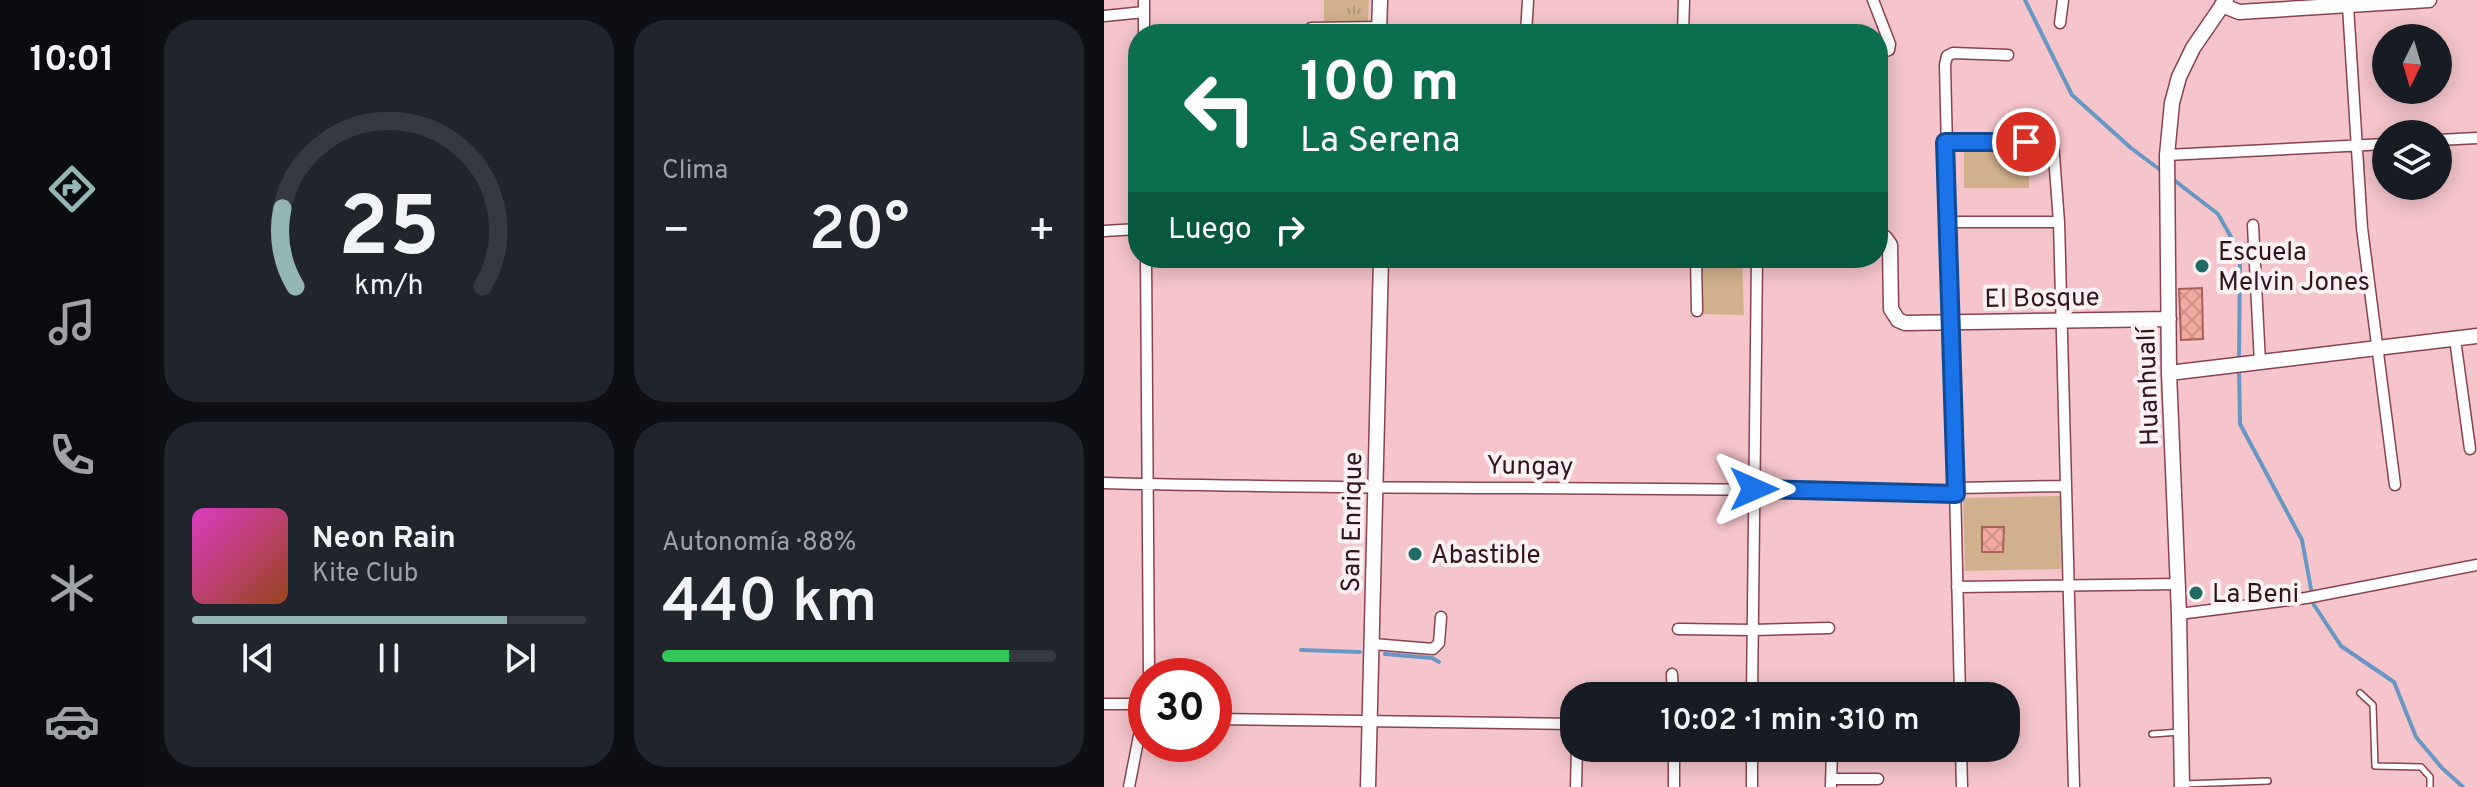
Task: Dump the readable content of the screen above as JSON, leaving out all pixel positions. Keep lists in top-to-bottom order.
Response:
{
  "streets": {
    "street": [
      "El Bosque",
      "Huanhualí",
      "Yungay",
      "San Enrique"
    ]
  },
  "crossings": [
    ["El Bosque", "Huanhualí"],
    ["Yungay", "San Enrique"]
  ],
  "places": ["Escuela Melvin Jones", "Abastible", "La Beni"],
  "north": "bottom",
  "page": {
    "tabs": "10:01",
    "tile": [
      "Clima",
      ["Autonomía · 88%", "440 km"]
    ],
    "turn": ["100 m", "La Serena"],
    "then": "Luego",
    "heat": ["−", "20°", "+"],
    "song": ["Neon Rain", "Kite Club"],
    "limit": "30",
    "trip": "10:02 · 1 min · 310 m",
    "gauge": ["25", "km/h"]
  }
}
